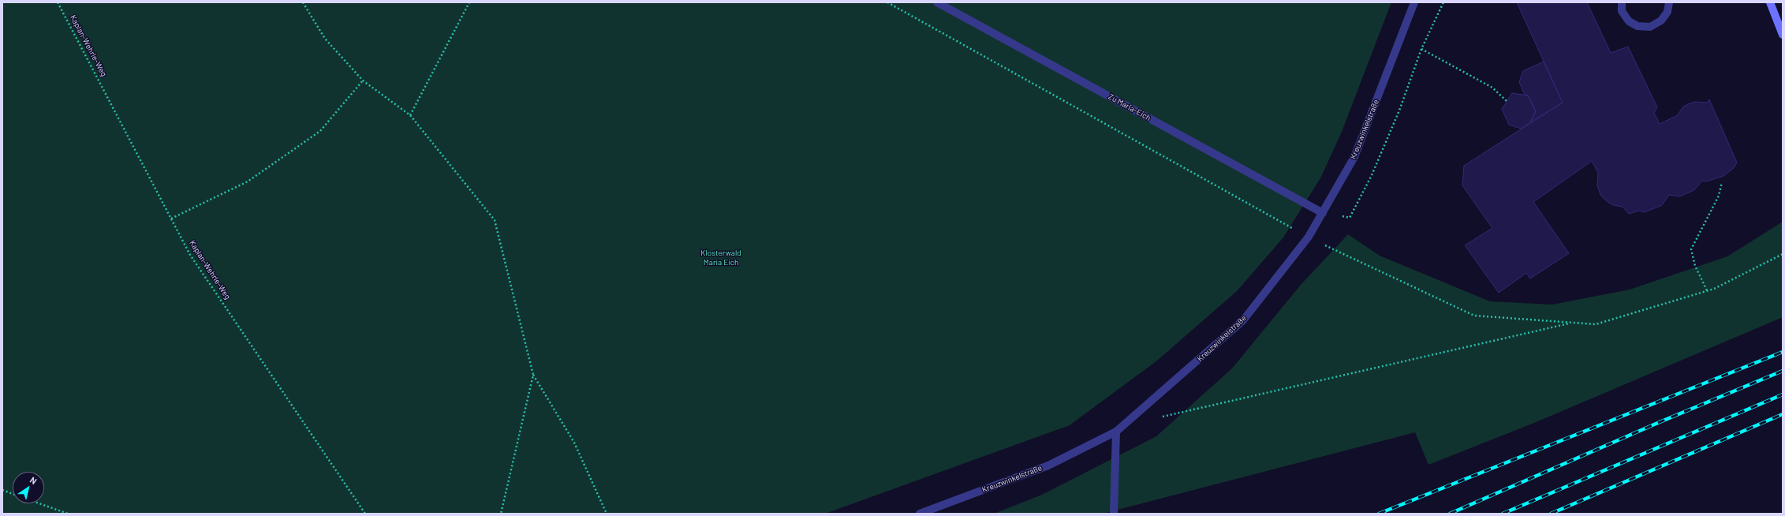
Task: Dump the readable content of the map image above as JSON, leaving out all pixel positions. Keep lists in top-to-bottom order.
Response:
{
  "streets": {
    "street": ["Zu Maria-Eich", "Kreuzwinkelstraße"],
    "path": ["Kaplan-Wehrle-Weg"]
  },
  "crossings": [
    ["Zu Maria-Eich", "Kreuzwinkelstraße"]
  ],
  "parks": ["Klosterwald Maria Eich"],
  "north": "top right"
}
